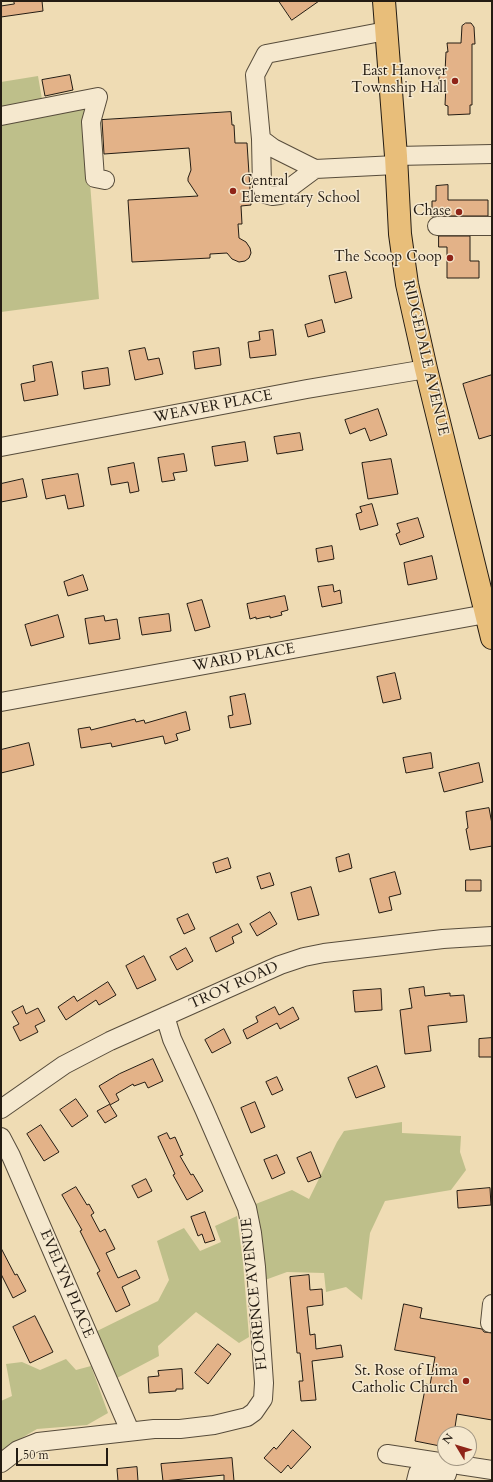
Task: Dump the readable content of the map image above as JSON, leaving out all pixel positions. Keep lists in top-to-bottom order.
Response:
{
  "streets": {
    "main road": ["RIDGEDALE AVENUE"],
    "street": [
      "WEAVER PLACE",
      "WARD PLACE",
      "TROY ROAD",
      "EVELYN PLACE",
      "FLORENCE AVENUE"
    ]
  },
  "crossings": [
    ["RIDGEDALE AVENUE", "WEAVER PLACE"],
    ["RIDGEDALE AVENUE", "WARD PLACE"],
    ["TROY ROAD", "FLORENCE AVENUE"],
    ["EVELYN PLACE", "FLORENCE AVENUE"]
  ],
  "places": [
    "East Hanover Township Hall",
    "Central Elementary School",
    "Chase",
    "The Scoop Coop",
    "St. Rose of Lima Catholic Church"
  ],
  "scale_bar": "50 m",
  "north": "top left"
}
